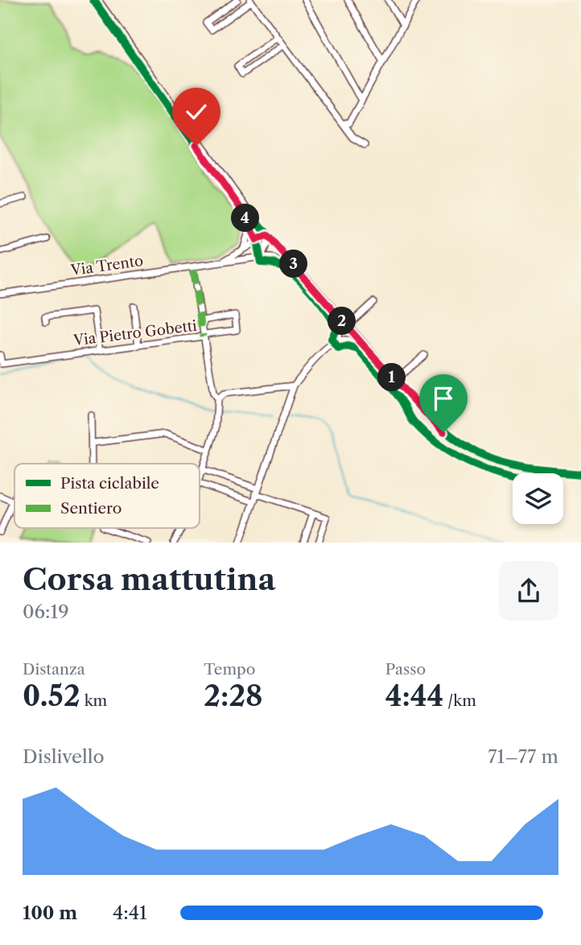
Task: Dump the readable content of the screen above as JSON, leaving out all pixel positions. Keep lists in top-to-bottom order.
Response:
{
  "streets": {
    "street": ["Via Trento", "Via Pietro Gobetti"]
  },
  "legend": ["Pista ciclabile", "Sentiero"],
  "page": {
    "pins": [
      "4",
      "3",
      "2",
      "1"
    ],
    "heading": ["Corsa mattutina", "06:19"],
    "stats": [
      ["Distanza", "0.52 km"],
      ["Tempo", "2:28"],
      ["Passo", "4:44 /km"]
    ],
    "chart": ["Dislivello", "71–77 m"],
    "list": [
      {
        "name": "100 m",
        "note": "4:41"
      }
    ]
  }
}
